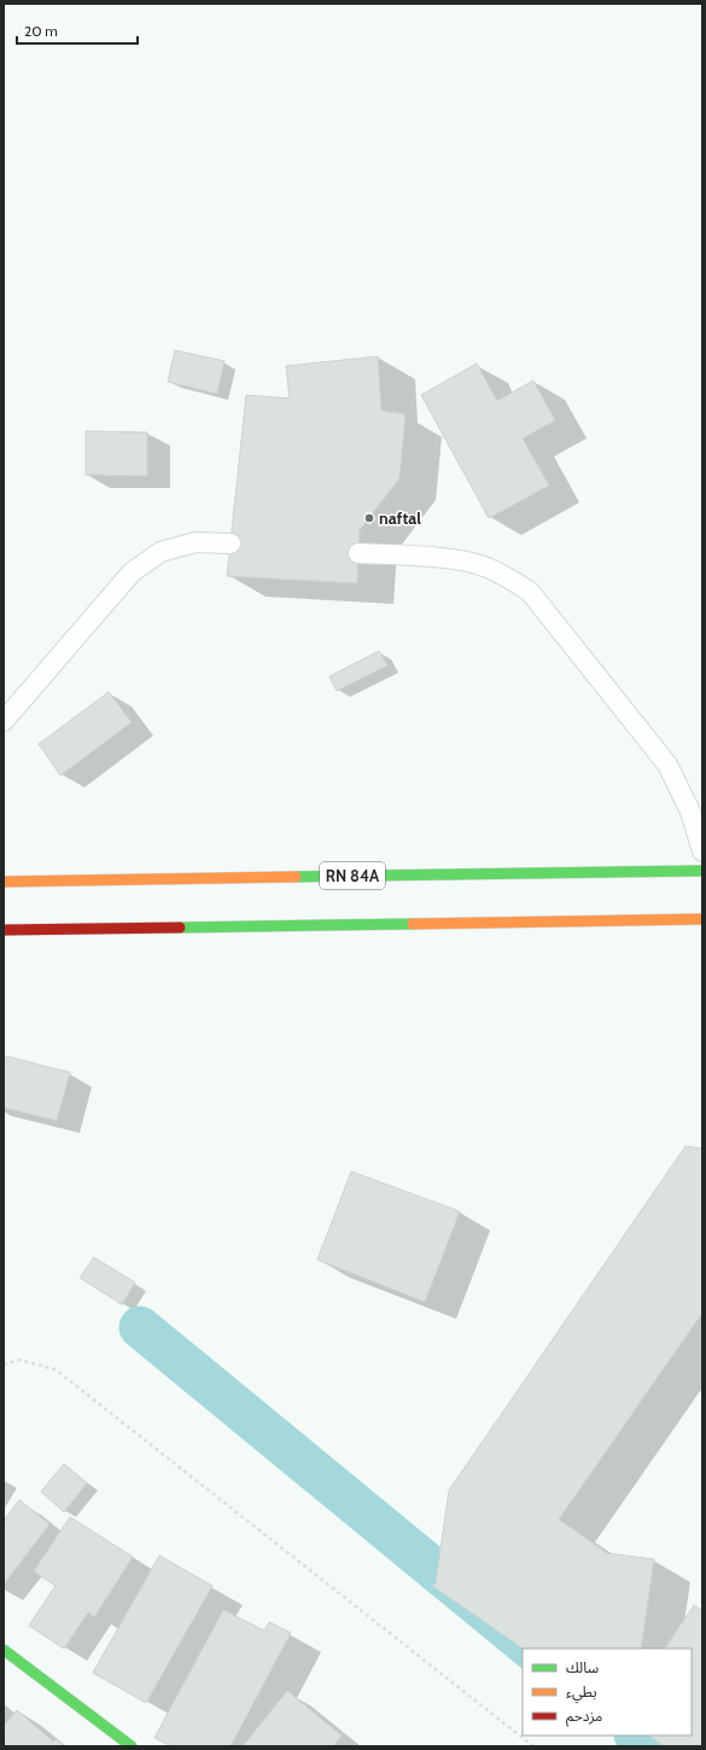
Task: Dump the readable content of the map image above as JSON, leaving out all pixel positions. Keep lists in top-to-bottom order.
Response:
{
  "streets": {
    "main road": ["RN 84A"]
  },
  "places": ["naftal"],
  "legend": ["سالك", "بطيء", "مزدحم"],
  "scale_bar": "20 m"
}
